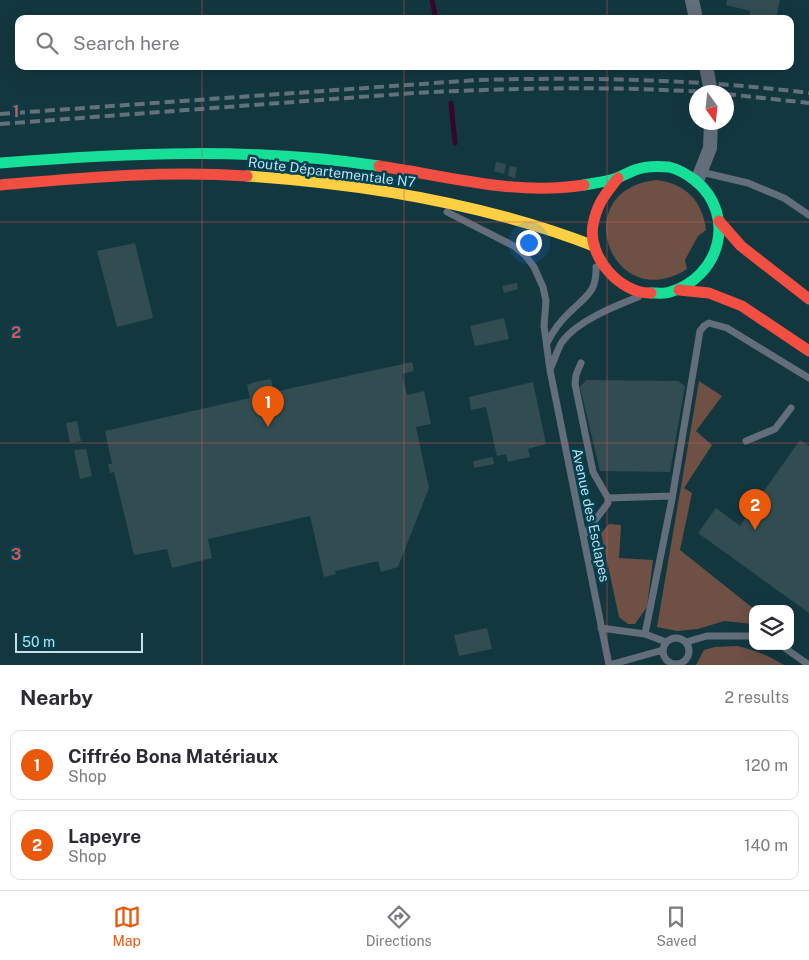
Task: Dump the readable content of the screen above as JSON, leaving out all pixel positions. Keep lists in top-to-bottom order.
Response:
{
  "streets": {
    "main road": ["Route Départementale N7"],
    "lane": ["Avenue des Esclapes"]
  },
  "crossings": [
    ["Route Départementale N7", "Avenue des Esclapes"]
  ],
  "scale_bar": "50 m",
  "north": "bottom",
  "page": {
    "search": "Search here",
    "pins": ["1", "2"],
    "scale": "50 m",
    "heading": ["Nearby", "2 results"],
    "list": [
      {
        "mark": "1",
        "name": "Ciffréo Bona Matériaux",
        "note": "Shop",
        "value": "120 m"
      },
      {
        "mark": "2",
        "name": "Lapeyre",
        "note": "Shop",
        "value": "140 m"
      }
    ],
    "nav": ["Map", "Directions", "Saved"]
  },
  "grid": {
    "rows": ["1", "2", "3"]
  }
}
